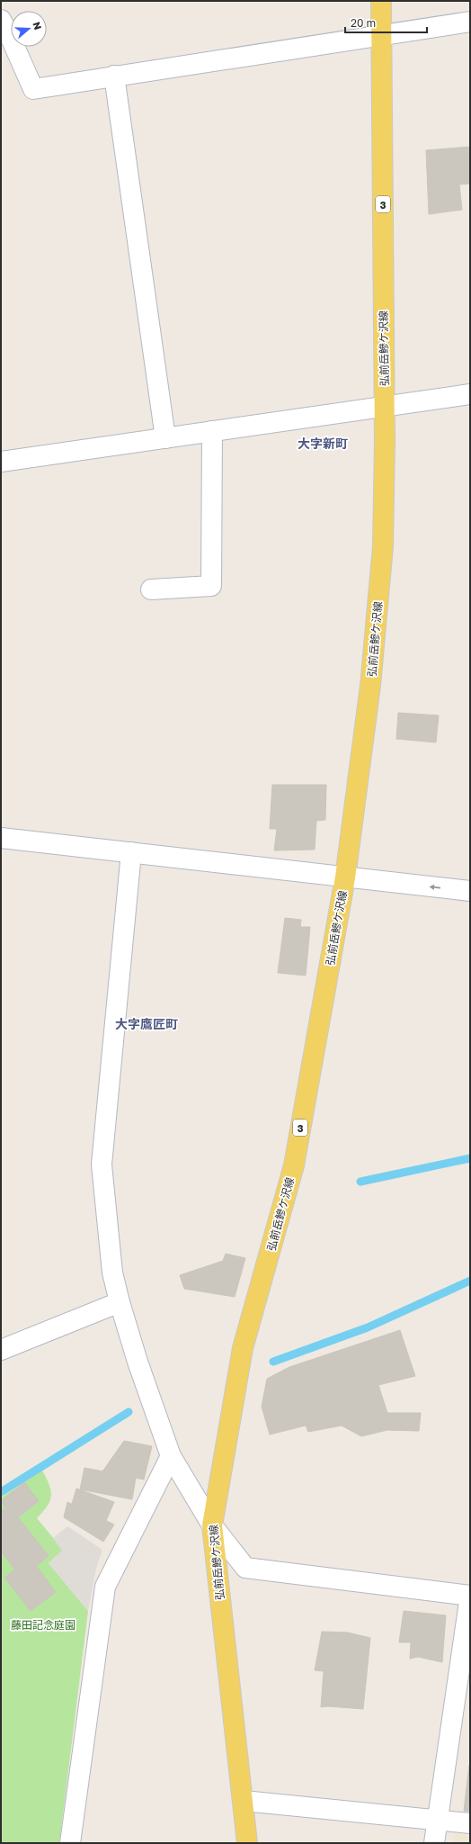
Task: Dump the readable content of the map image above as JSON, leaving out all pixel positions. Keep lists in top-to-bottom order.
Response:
{
  "streets": {
    "main road": ["3", "弘前岳鰺ケ沢線"]
  },
  "districts": ["大字新町", "大字鷹匠町"],
  "parks": ["藤田記念庭園"],
  "scale_bar": "20 m",
  "north": "right"
}
